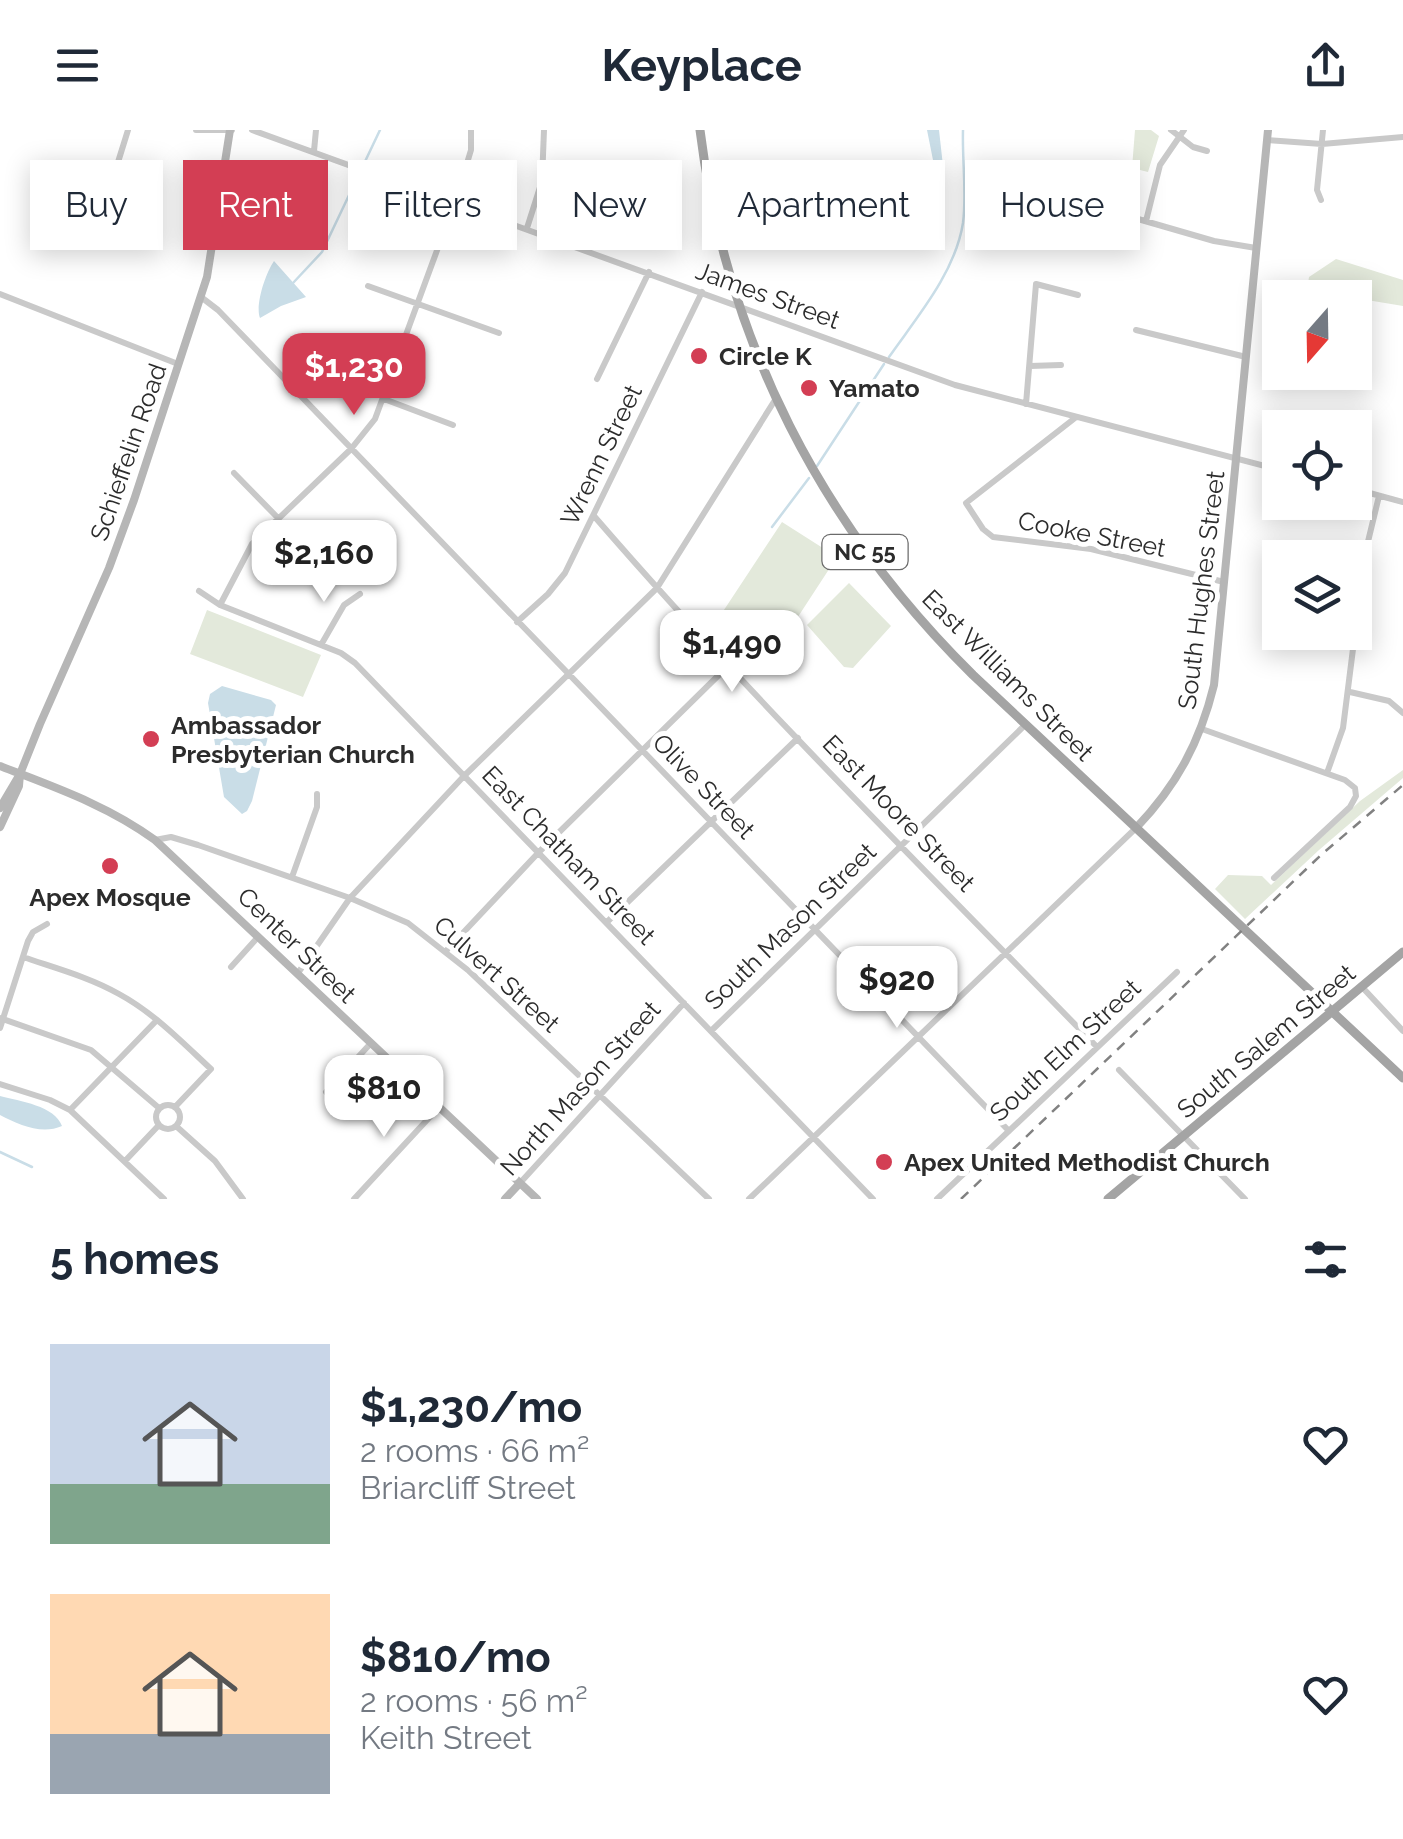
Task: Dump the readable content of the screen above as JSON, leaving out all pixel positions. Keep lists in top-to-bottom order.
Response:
{
  "streets": {
    "main road": ["NC 55", "East Williams Street", "South Salem Street"],
    "street": [
      "James Street",
      "Schieffelin Road",
      "Wrenn Street",
      "Cooke Street",
      "South Hughes Street",
      "Olive Street",
      "East Moore Street",
      "East Chatham Street",
      "South Mason Street",
      "Center Street",
      "Culvert Street",
      "South Elm Street",
      "North Mason Street"
    ]
  },
  "crossings": [
    ["James Street", "Wrenn Street"],
    ["James Street", "Cooke Street"],
    ["James Street", "South Hughes Street"],
    ["James Street", "East Williams Street"],
    ["Schieffelin Road", "Olive Street"],
    ["Schieffelin Road", "Center Street"],
    ["Wrenn Street", "Olive Street"],
    ["Wrenn Street", "East Moore Street"],
    ["Cooke Street", "South Hughes Street"],
    ["NC 55", "East Williams Street"],
    ["NC 55", "South Salem Street"],
    ["South Hughes Street", "East Williams Street"],
    ["South Hughes Street", "Olive Street"],
    ["South Hughes Street", "East Moore Street"],
    ["South Hughes Street", "East Chatham Street"],
    ["East Williams Street", "South Mason Street"],
    ["East Williams Street", "South Salem Street"],
    ["Olive Street", "South Mason Street"],
    ["Olive Street", "South Elm Street"],
    ["East Moore Street", "South Mason Street"],
    ["East Moore Street", "South Elm Street"],
    ["East Chatham Street", "South Mason Street"],
    ["East Chatham Street", "North Mason Street"],
    ["Center Street", "Culvert Street"],
    ["Center Street", "North Mason Street"],
    ["Culvert Street", "North Mason Street"]
  ],
  "places": [
    "Circle K",
    "Yamato",
    "Ambassador Presbyterian Church",
    "Apex Mosque",
    "Apex United Methodist Church"
  ],
  "north": "bottom",
  "page": {
    "header": "Keyplace",
    "chip": [
      "Buy",
      "Rent",
      "Filters",
      "New",
      "Apartment",
      "House"
    ],
    "price": [
      "$1,230",
      "$2,160",
      "$1,490",
      "$920",
      "$810"
    ],
    "heading": "5 homes",
    "list": [
      {
        "name": "$1,230/mo",
        "note": "2 rooms · 66 m² · Briarcliff Street"
      },
      {
        "name": "$810/mo",
        "note": "2 rooms · 56 m² · Keith Street"
      }
    ]
  }
}
